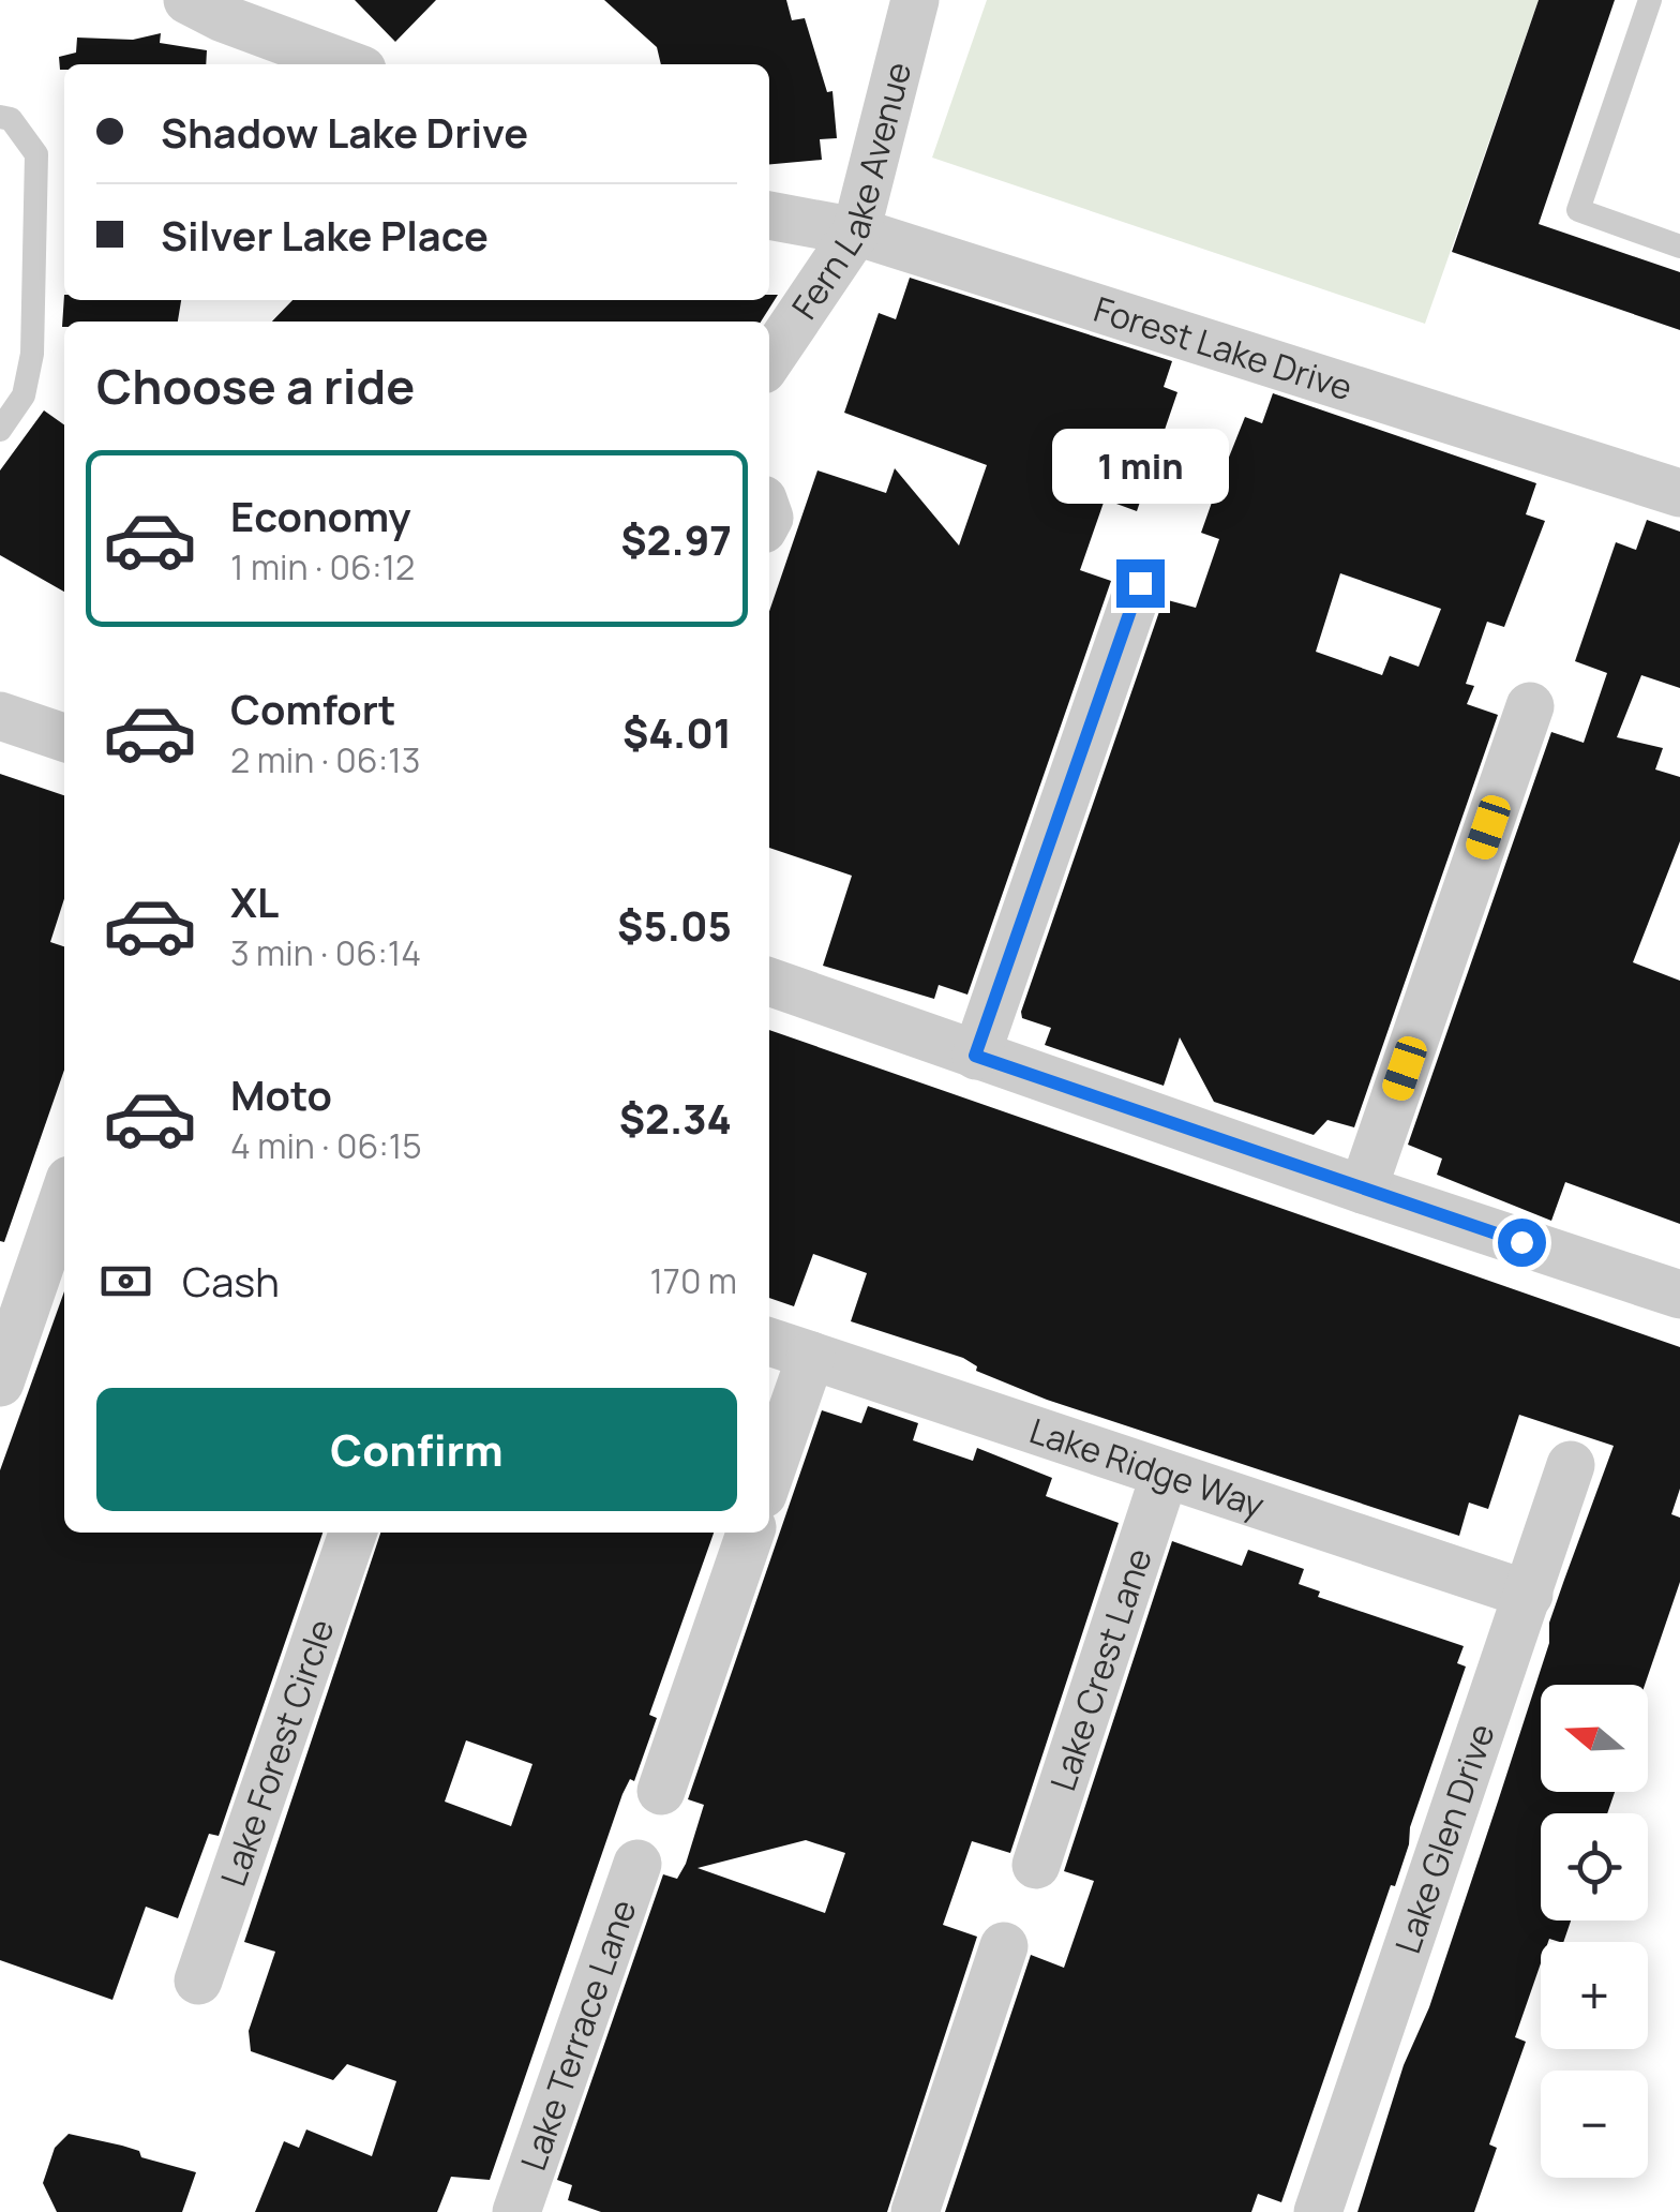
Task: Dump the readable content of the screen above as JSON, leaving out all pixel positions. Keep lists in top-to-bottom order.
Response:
{
  "streets": {
    "street": [
      "Fern Lake Avenue",
      "Forest Lake Drive",
      "Lake Ridge Way",
      "Lake Crest Lane",
      "Lake Forest Circle",
      "Lake Glen Drive",
      "Lake Terrace Lane"
    ]
  },
  "crossings": [
    ["Fern Lake Avenue", "Forest Lake Drive"],
    ["Lake Ridge Way", "Lake Crest Lane"],
    ["Lake Ridge Way", "Lake Glen Drive"]
  ],
  "north": "left",
  "page": {
    "banner": ["Shadow Lake Drive", "Silver Lake Place"],
    "heading": "Choose a ride",
    "bubble": "1 min",
    "list": [
      {
        "name": "Economy",
        "note": "1 min · 06:12",
        "value": "$2.97"
      },
      {
        "name": "Comfort",
        "note": "2 min · 06:13",
        "value": "$4.01"
      },
      {
        "name": "XL",
        "note": "3 min · 06:14",
        "value": "$5.05"
      },
      {
        "name": "Moto",
        "note": "4 min · 06:15",
        "value": "$2.34"
      }
    ],
    "pay": ["Cash", "170 m"],
    "buttons": "Confirm",
    "map_buttons": ["+", "−"]
  }
}
